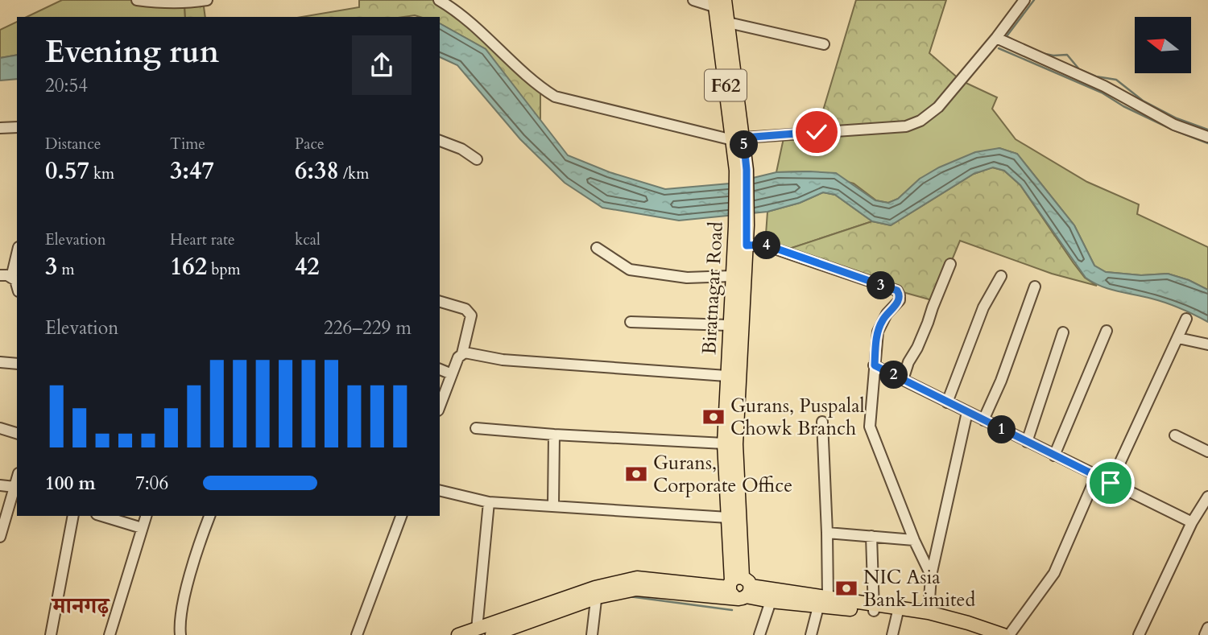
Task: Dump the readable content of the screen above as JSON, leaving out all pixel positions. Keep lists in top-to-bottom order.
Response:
{
  "streets": {
    "main road": ["F62", "Biratnagar Road"]
  },
  "districts": ["मानगढ़"],
  "places": {
    "bank": ["Gurans, Puspalal Chowk Branch", "Gurans, Corporate Office", "NIC Asia Bank Limited"]
  },
  "north": "left",
  "page": {
    "heading": ["Evening run", "20:54"],
    "stats": [
      ["Distance", "0.57 km"],
      ["Time", "3:47"],
      ["Pace", "6:38 /km"],
      ["Elevation", "3 m"],
      ["Heart rate", "162 bpm"],
      ["kcal", "42"]
    ],
    "pins": [
      "5",
      "4",
      "3",
      "2",
      "1"
    ],
    "chart": ["Elevation", "226–229 m"],
    "list": [
      {
        "name": "100 m",
        "note": "7:06"
      }
    ]
  }
}
